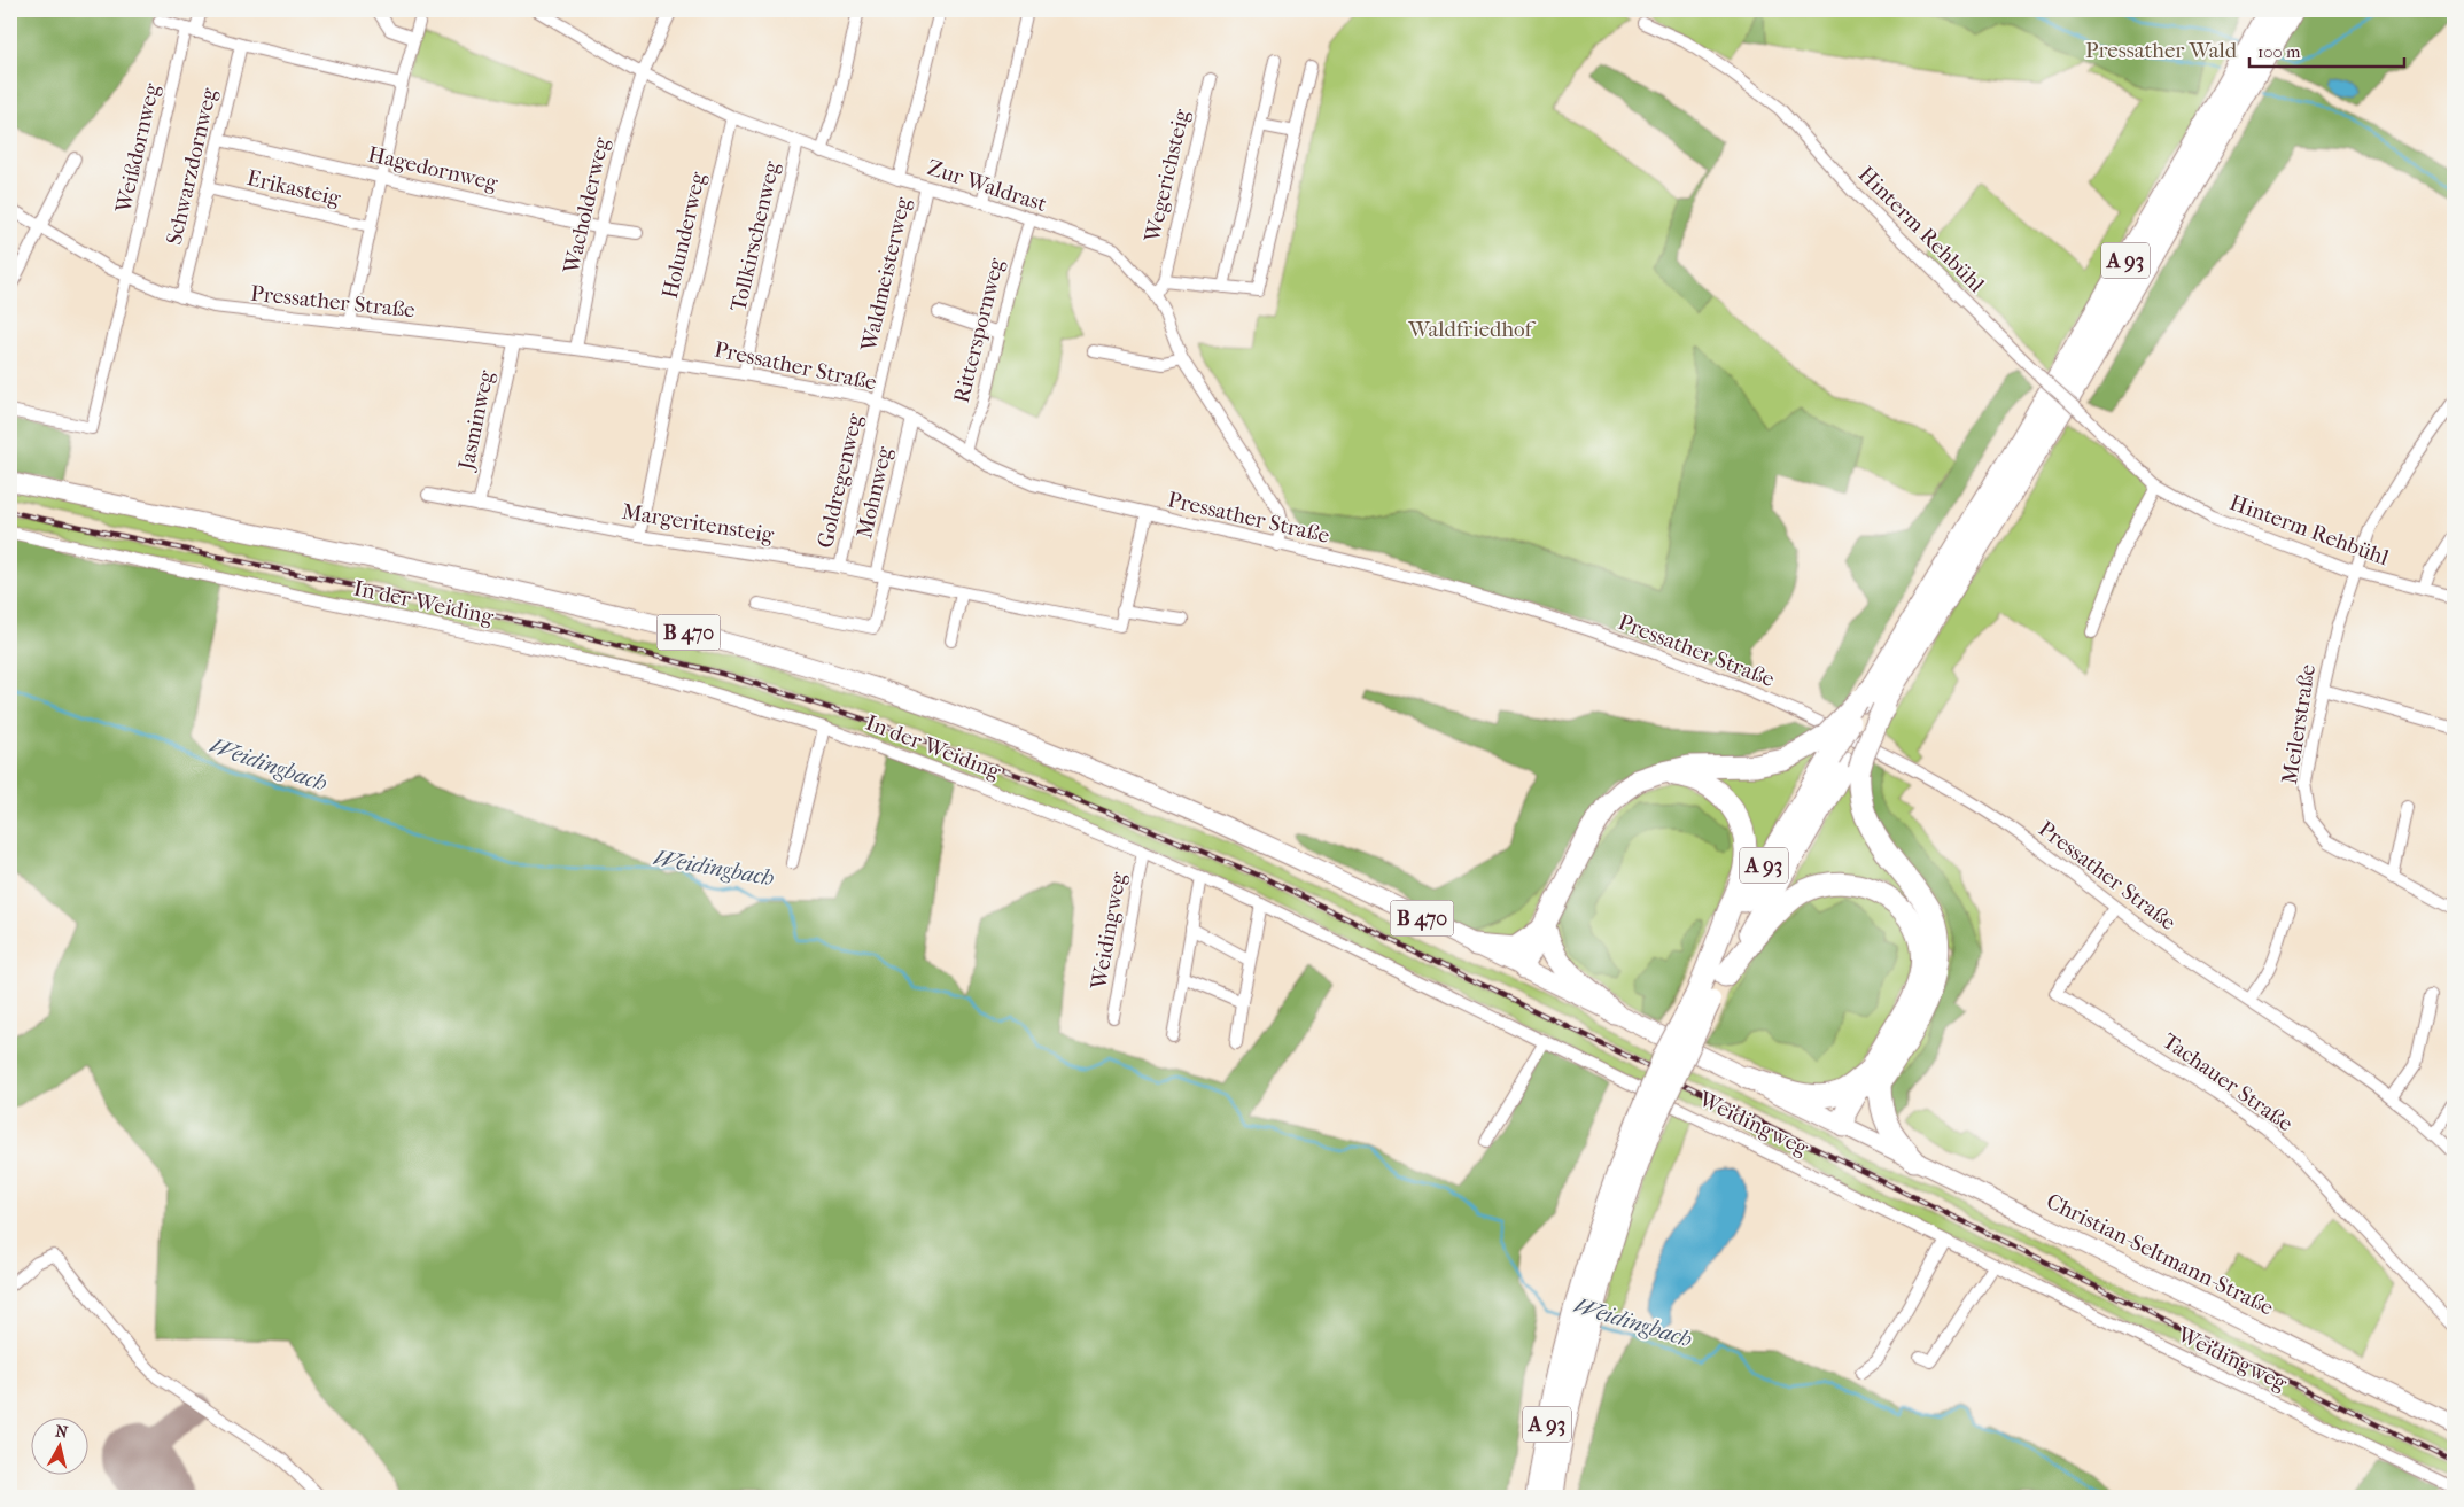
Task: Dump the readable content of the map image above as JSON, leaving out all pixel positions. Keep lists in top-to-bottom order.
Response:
{
  "streets": {
    "highway": ["A 93"],
    "main road": ["B 470", "Christian-Seltmann-Straße"],
    "street": [
      "Weißdornweg",
      "Schwarzdornweg",
      "Hagedornweg",
      "Wegerichsteig",
      "Zur Waldrast",
      "Erikasteig",
      "Wacholderweg",
      "Hinterm Rehbühl",
      "Holunderweg",
      "Tollkirschenweg",
      "Waldmeisterweg",
      "Pressather Straße",
      "Ritterspornweg",
      "Jasminweg",
      "Goldregenweg",
      "Mohnweg",
      "Margeritensteig",
      "In der Weiding",
      "Meilerstraße",
      "Weidingweg",
      "Tachauer Straße"
    ]
  },
  "crossings": [
    ["Weißdornweg", "Pressather Straße"],
    ["Schwarzdornweg", "Hagedornweg"],
    ["Schwarzdornweg", "Erikasteig"],
    ["Schwarzdornweg", "Pressather Straße"],
    ["Hagedornweg", "Wacholderweg"],
    ["Zur Waldrast", "Wacholderweg"],
    ["Zur Waldrast", "Holunderweg"],
    ["Zur Waldrast", "Tollkirschenweg"],
    ["Zur Waldrast", "Waldmeisterweg"],
    ["Zur Waldrast", "Pressather Straße"],
    ["Zur Waldrast", "Ritterspornweg"],
    ["Wacholderweg", "Pressather Straße"],
    ["Hinterm Rehbühl", "Meilerstraße"],
    ["Holunderweg", "Pressather Straße"],
    ["Holunderweg", "Margeritensteig"],
    ["Tollkirschenweg", "Pressather Straße"],
    ["Waldmeisterweg", "Pressather Straße"],
    ["Waldmeisterweg", "Goldregenweg"],
    ["Pressather Straße", "Ritterspornweg"],
    ["Pressather Straße", "Jasminweg"],
    ["Pressather Straße", "Goldregenweg"],
    ["Pressather Straße", "Mohnweg"],
    ["Pressather Straße", "Tachauer Straße"],
    ["Jasminweg", "Margeritensteig"],
    ["Goldregenweg", "Margeritensteig"],
    ["Mohnweg", "Margeritensteig"],
    ["In der Weiding", "Weidingweg"],
    ["B 470", "Christian-Seltmann-Straße"]
  ],
  "water": ["Weidingbach"],
  "parks": ["Pressather Wald", "Waldfriedhof"],
  "scale_bar": "100 m",
  "north": "top"
}
